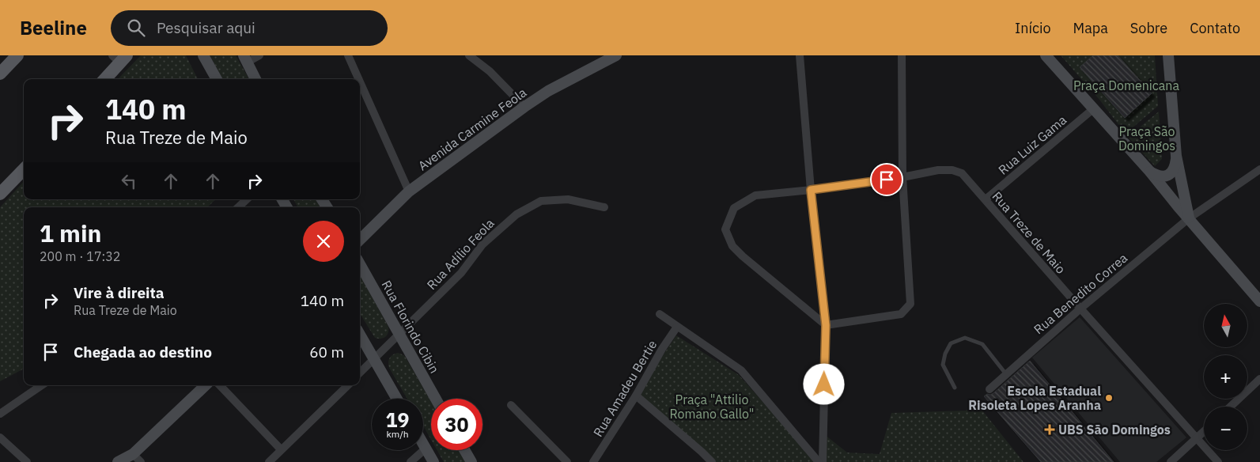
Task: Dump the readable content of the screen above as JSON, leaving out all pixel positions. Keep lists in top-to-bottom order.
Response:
{
  "streets": {
    "main road": ["Avenida Carmine Feola", "Rua Florindo Cibin"],
    "street": [
      "Rua Luiz Gama",
      "Rua Treze de Maio",
      "Rua Adílio Feola",
      "Rua Benedito Correa",
      "Rua Amadeu Bertie"
    ]
  },
  "crossings": [
    ["Rua Luiz Gama", "Rua Treze de Maio"],
    ["Rua Treze de Maio", "Rua Benedito Correa"],
    ["Rua Adílio Feola", "Rua Florindo Cibin"]
  ],
  "parks": ["Praça Domenicana", "Praça São Domingos", "Praça \"Attilio Romano Gallo\""],
  "places": {
    "other": ["Escola Estadual Risoleta Lopes Aranha"],
    "health": ["UBS São Domingos"]
  },
  "north": "top",
  "page": {
    "header": "Beeline",
    "search": "Pesquisar aqui",
    "nav": [
      "Início",
      "Mapa",
      "Sobre",
      "Contato"
    ],
    "turn": ["140 m", "Rua Treze de Maio"],
    "heading": ["1 min", "200 m · 17:32"],
    "list": [
      {
        "name": "Vire à direita",
        "note": "Rua Treze de Maio",
        "value": "140 m"
      },
      {
        "name": "Chegada ao destino",
        "value": "60 m"
      }
    ],
    "map_buttons": ["+", "−"],
    "speed": "19 km/h",
    "limit": "30"
  }
}
